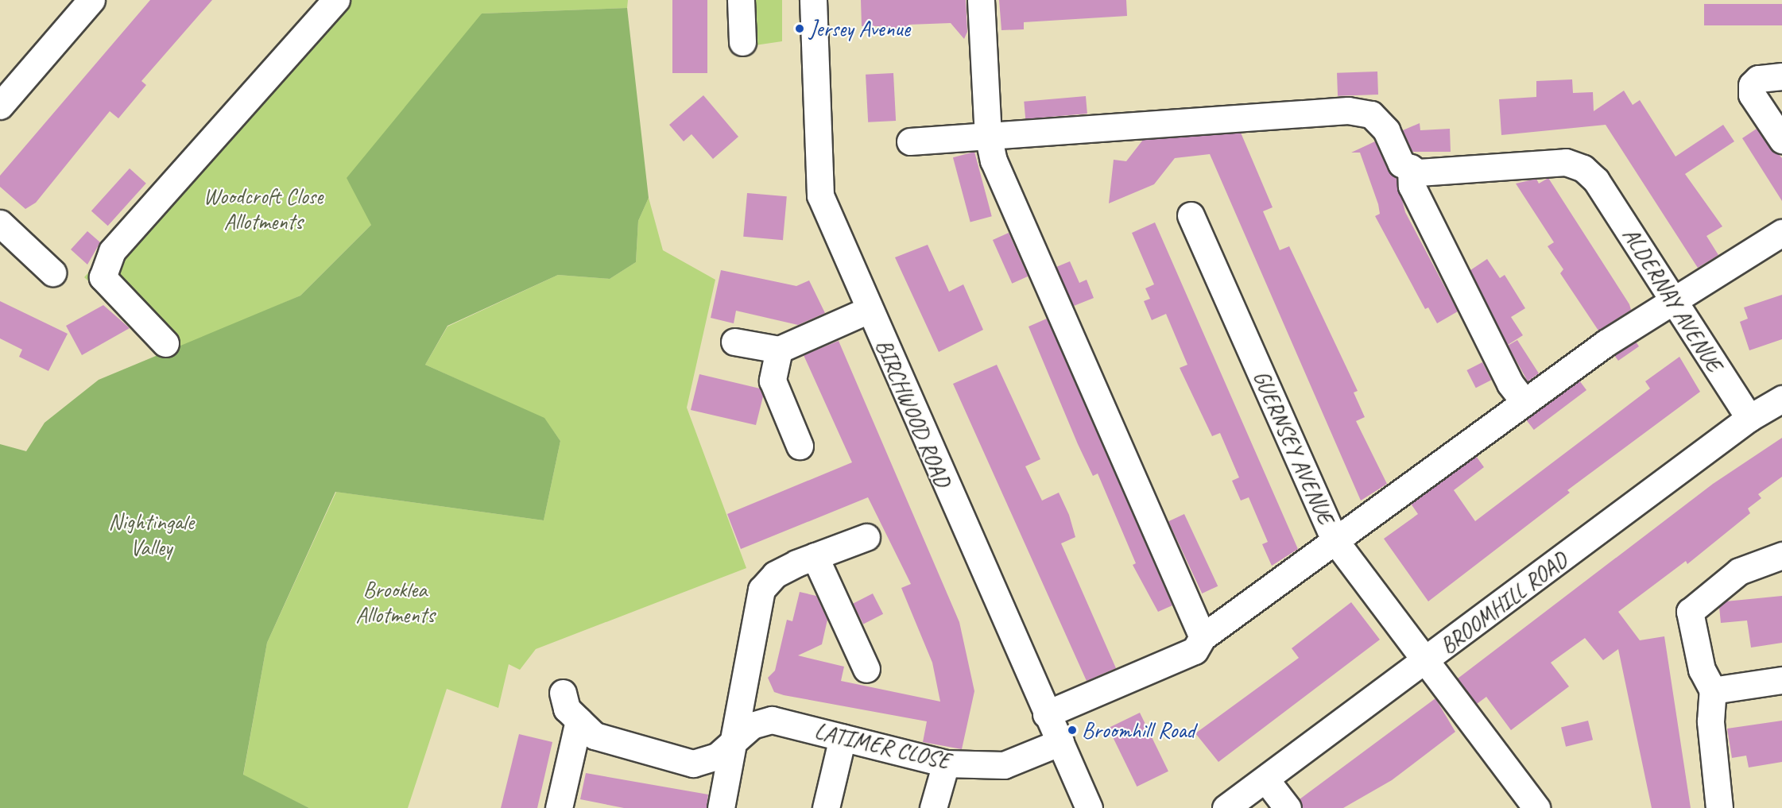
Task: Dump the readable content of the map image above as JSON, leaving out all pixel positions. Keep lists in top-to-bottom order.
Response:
{
  "streets": {
    "street": [
      "ALDERNAY AVENUE",
      "BIRCHWOOD ROAD",
      "GUERNSEY AVENUE",
      "BROOMHILL ROAD",
      "LATIMER CLOSE"
    ]
  },
  "crossings": [
    ["ALDERNAY AVENUE", "BROOMHILL ROAD"],
    ["BIRCHWOOD ROAD", "LATIMER CLOSE"],
    ["GUERNSEY AVENUE", "BROOMHILL ROAD"]
  ],
  "parks": ["Woodcroft Close Allotments", "Nightingale Valley", "Brooklea Allotments"],
  "places": ["Jersey Avenue", "Broomhill Road"]
}
